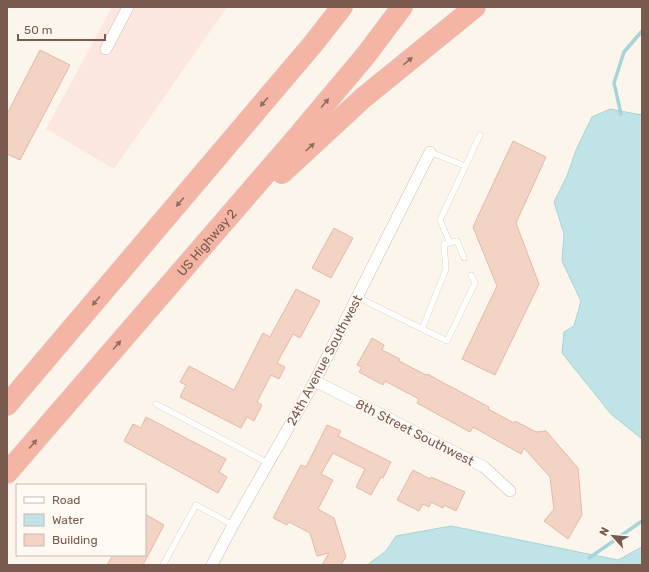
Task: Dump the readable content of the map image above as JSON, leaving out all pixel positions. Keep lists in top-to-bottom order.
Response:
{
  "streets": {
    "highway": ["US Highway 2"],
    "street": ["24th Avenue Southwest", "8th Street Southwest"]
  },
  "crossings": [
    ["24th Avenue Southwest", "8th Street Southwest"]
  ],
  "legend": ["Road", "Water", "Building"],
  "scale_bar": "50 m",
  "north": "top left"
}
